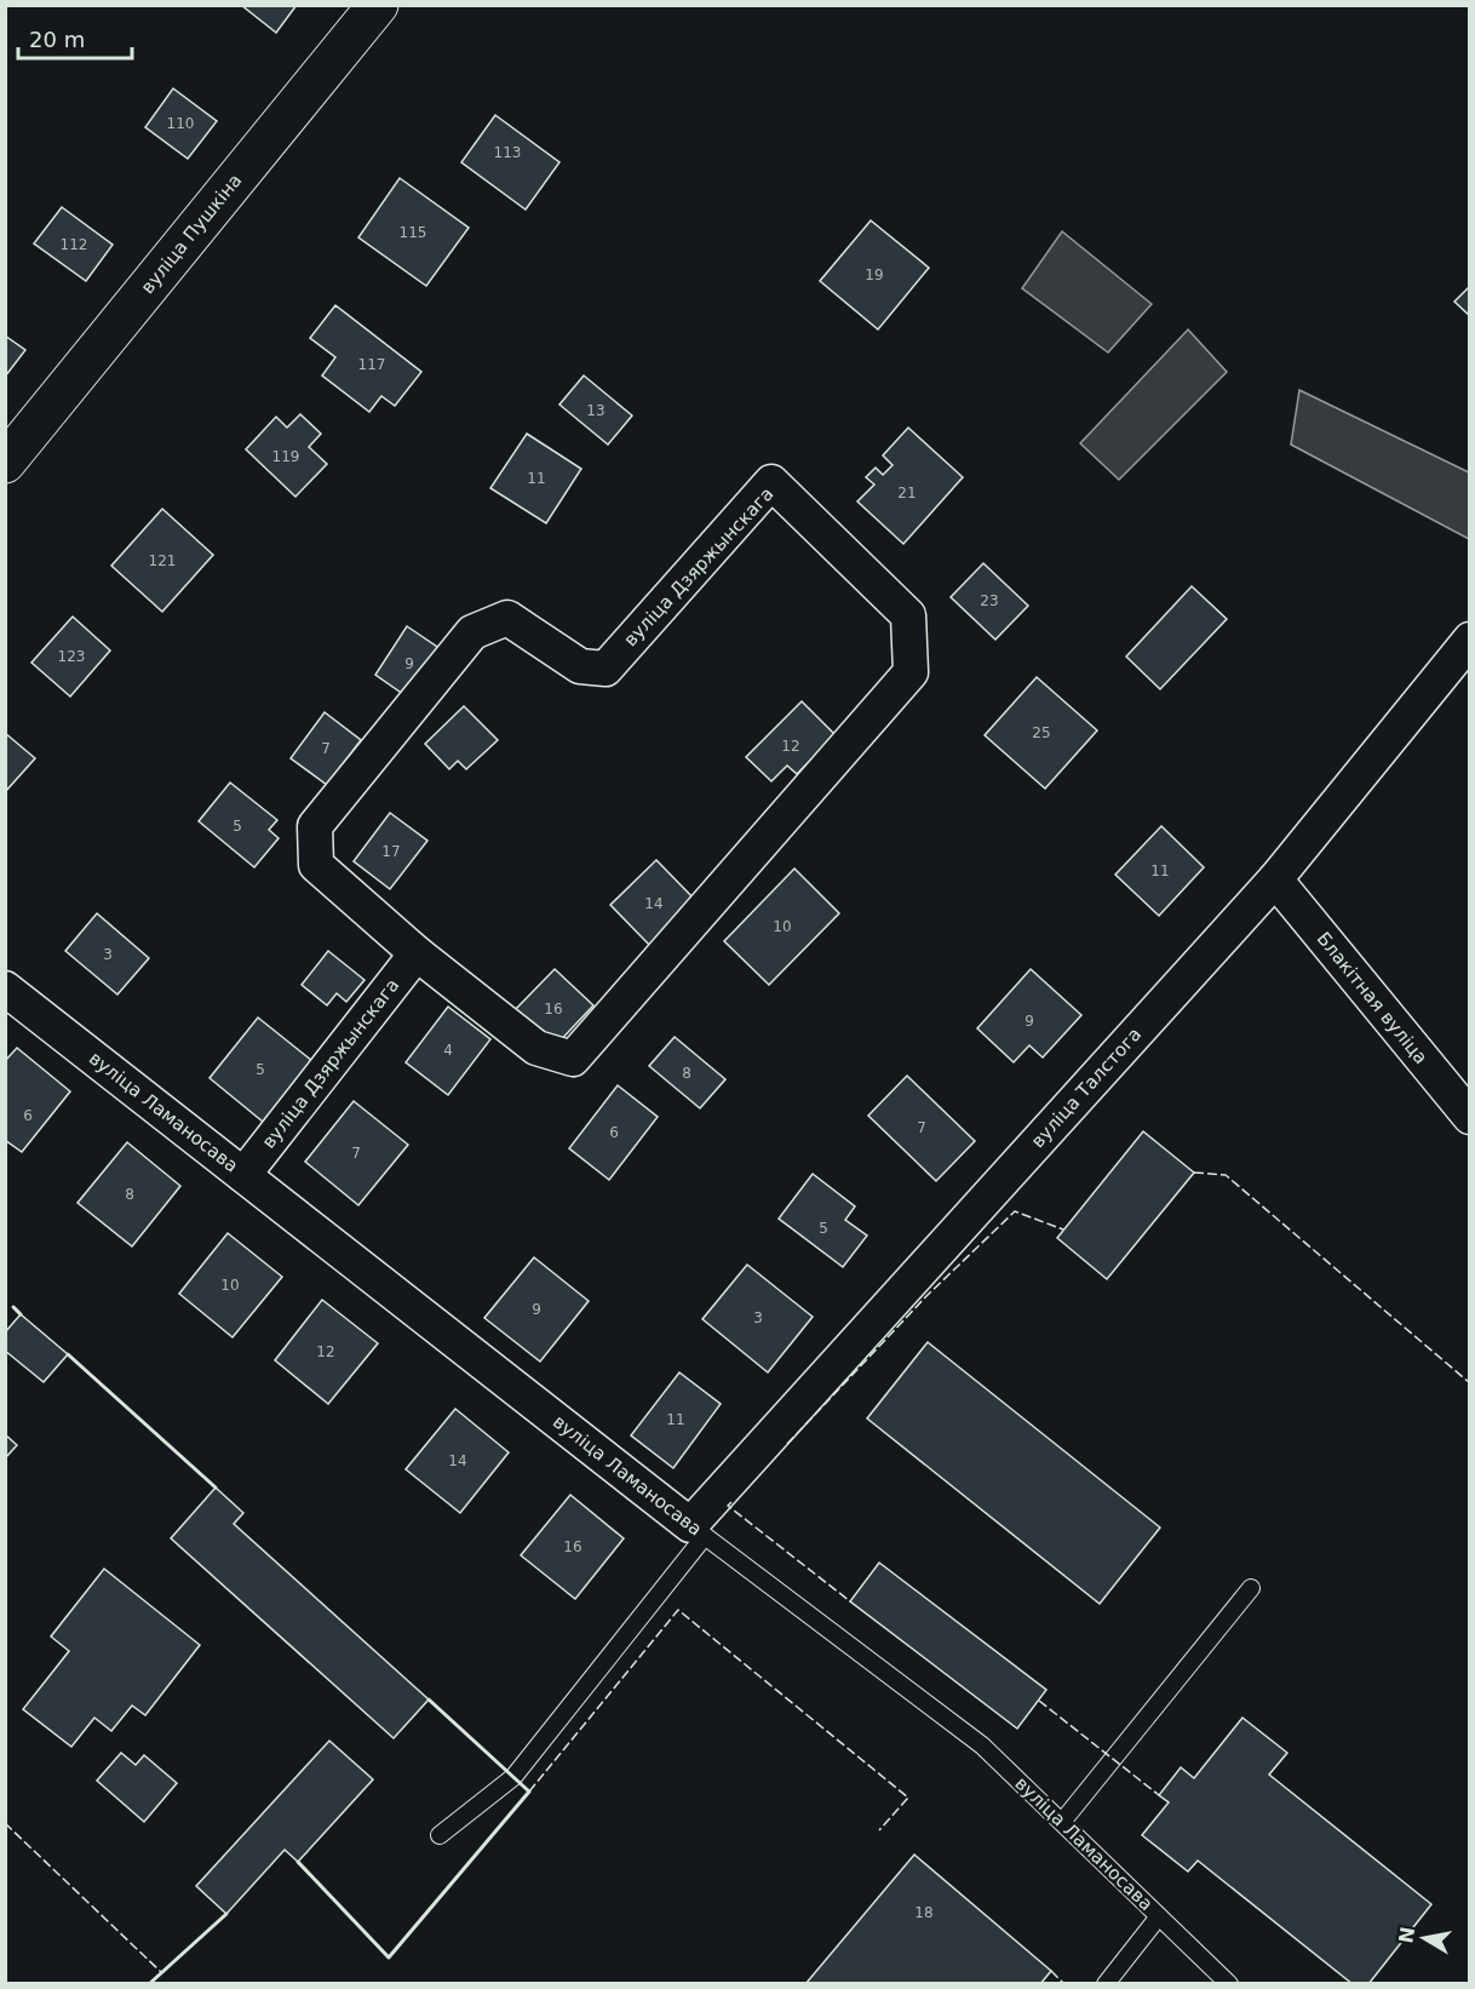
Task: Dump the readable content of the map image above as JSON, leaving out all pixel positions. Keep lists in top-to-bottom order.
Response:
{
  "streets": {
    "main road": ["вуліца Пушкіна"],
    "street": [
      "вуліца Дзяржынскага",
      "Блакітная вуліца",
      "вуліца Талстога",
      "вуліца Ламаносава"
    ]
  },
  "crossings": [
    ["вуліца Дзяржынскага", "вуліца Ламаносава"],
    ["Блакітная вуліца", "вуліца Талстога"],
    ["вуліца Талстога", "вуліца Ламаносава"]
  ],
  "house_numbers": [
    "110",
    "113",
    "115",
    "112",
    "19",
    "117",
    "13",
    "119",
    "11",
    "21",
    "121",
    "23",
    "123",
    "9",
    "25",
    "12",
    "7",
    "5",
    "17",
    "11",
    "14",
    "10",
    "3",
    "16",
    "9",
    "4",
    "5",
    "8",
    "6",
    "7",
    "6",
    "7",
    "8",
    "5",
    "10",
    "9",
    "3",
    "12",
    "11",
    "14",
    "16",
    "18"
  ],
  "scale_bar": "20 m",
  "north": "left"
}
